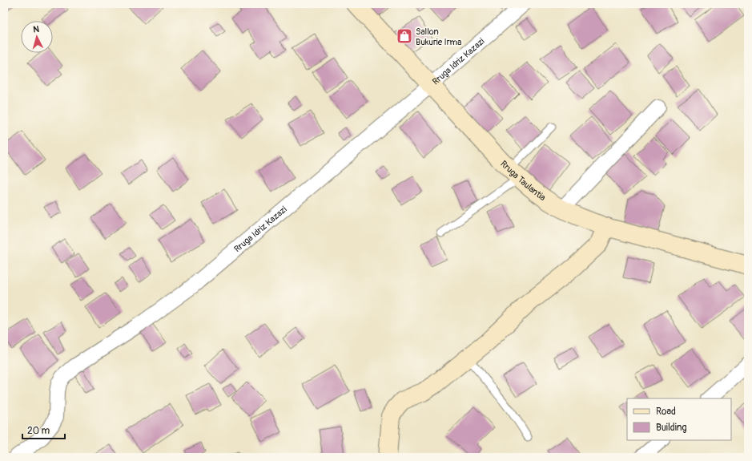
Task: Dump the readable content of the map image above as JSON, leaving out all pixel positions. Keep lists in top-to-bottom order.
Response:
{
  "streets": {
    "street": ["Rruga Idriz Kazazi", "Rruga Taulantia"]
  },
  "crossings": [
    ["Rruga Idriz Kazazi", "Rruga Taulantia"]
  ],
  "places": {
    "shop": ["Sallon Bukurie Irma"]
  },
  "legend": ["Road", "Building"],
  "scale_bar": "20 m",
  "north": "top"
}
